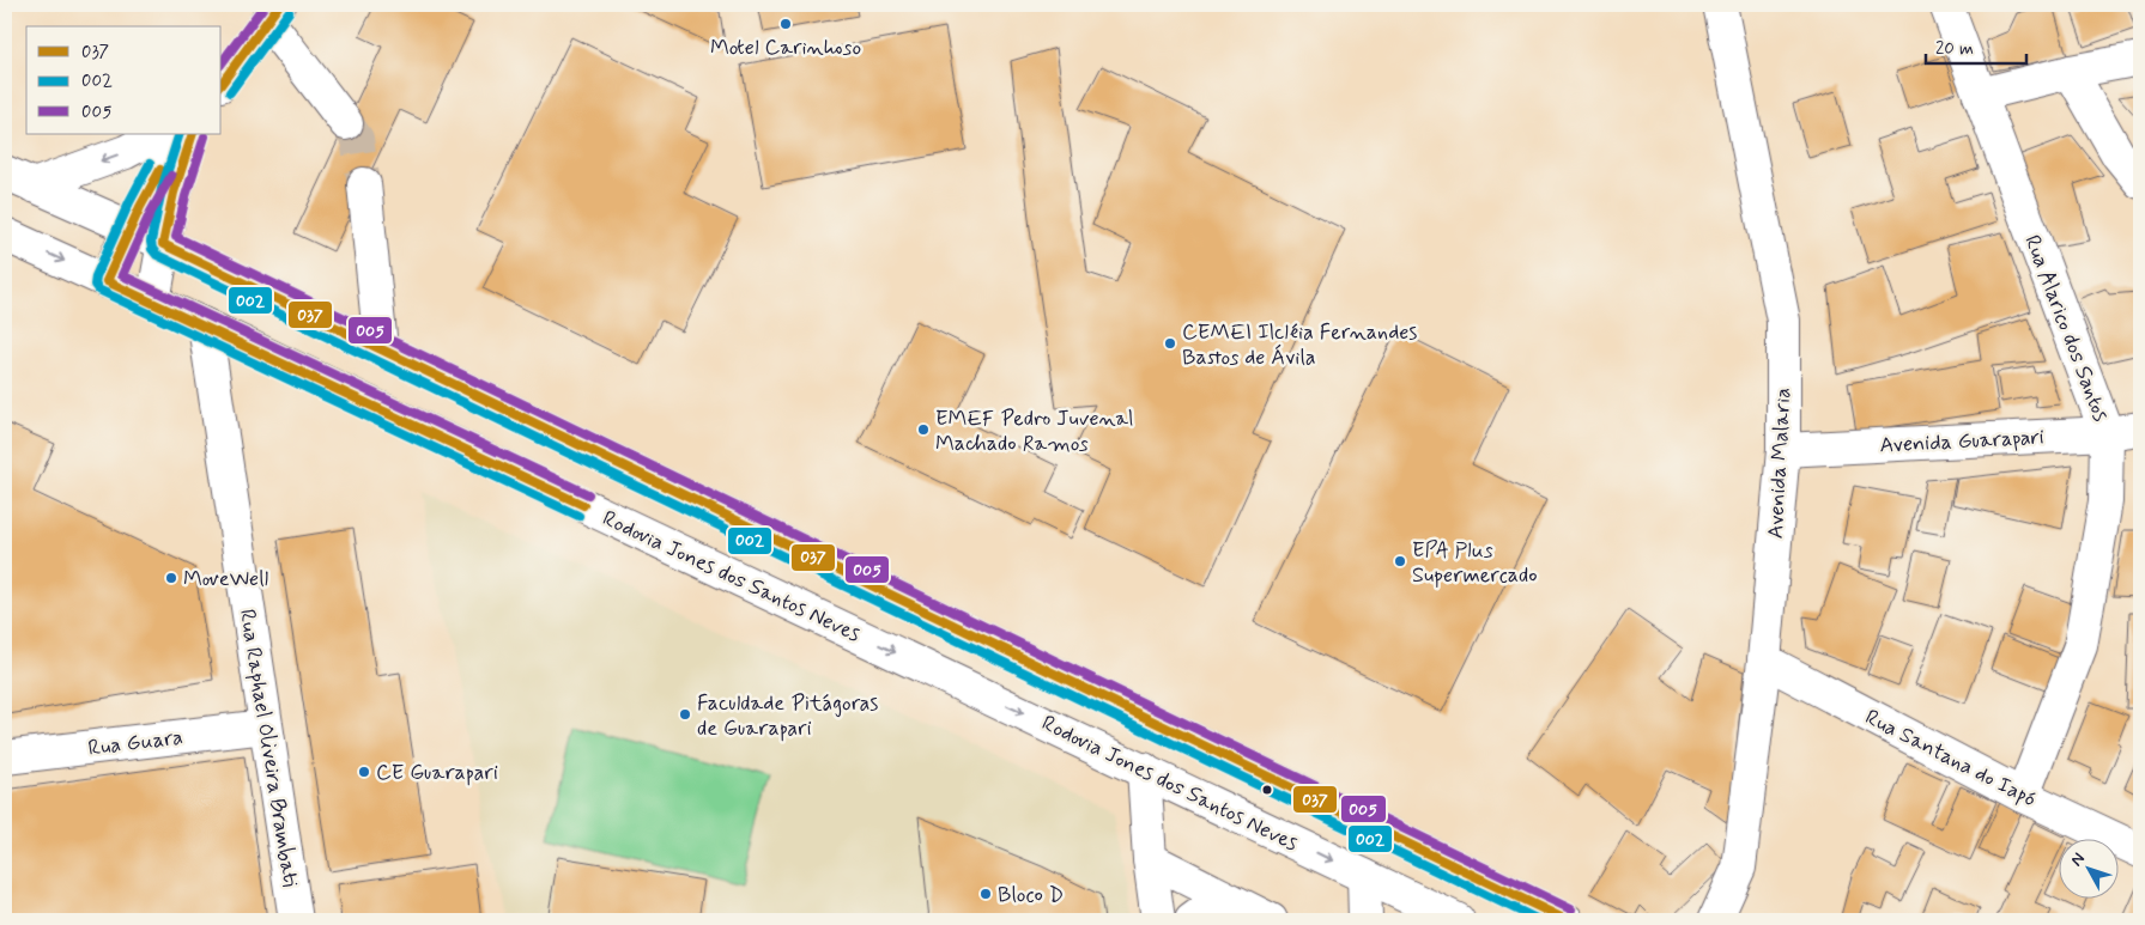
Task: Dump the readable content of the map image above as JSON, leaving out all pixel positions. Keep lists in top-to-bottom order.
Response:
{
  "streets": {
    "main road": [
      "Rua Alarico dos Santos",
      "Avenida Guarapari",
      "Avenida Malaria",
      "Rodovia Jones dos Santos Neves",
      "Rua Guara",
      "Rua Raphael Oliveira Brambati",
      "Rua Santana do Iapó"
    ]
  },
  "crossings": [
    ["Rua Alarico dos Santos", "Avenida Guarapari"],
    ["Rua Alarico dos Santos", "Rua Santana do Iapó"],
    ["Avenida Guarapari", "Avenida Malaria"],
    ["Avenida Malaria", "Rua Santana do Iapó"],
    ["Rodovia Jones dos Santos Neves", "Rua Raphael Oliveira Brambati"],
    ["Rua Guara", "Rua Raphael Oliveira Brambati"]
  ],
  "places": [
    "Motel Carinhoso",
    "CEMEI Ilcléia Fernandes Bastos de Ávila",
    "EMEF Pedro Juvenal Machado Ramos",
    "EPA Plus Supermercado",
    "MoveWell",
    "Faculdade Pitágoras de Guarapari",
    "CE Guarapari",
    "Bloco D"
  ],
  "lines": ["transit line 037", "transit line 005", "transit line 002"],
  "legend": ["037", "002", "005"],
  "scale_bar": "20 m",
  "north": "top left"
}
